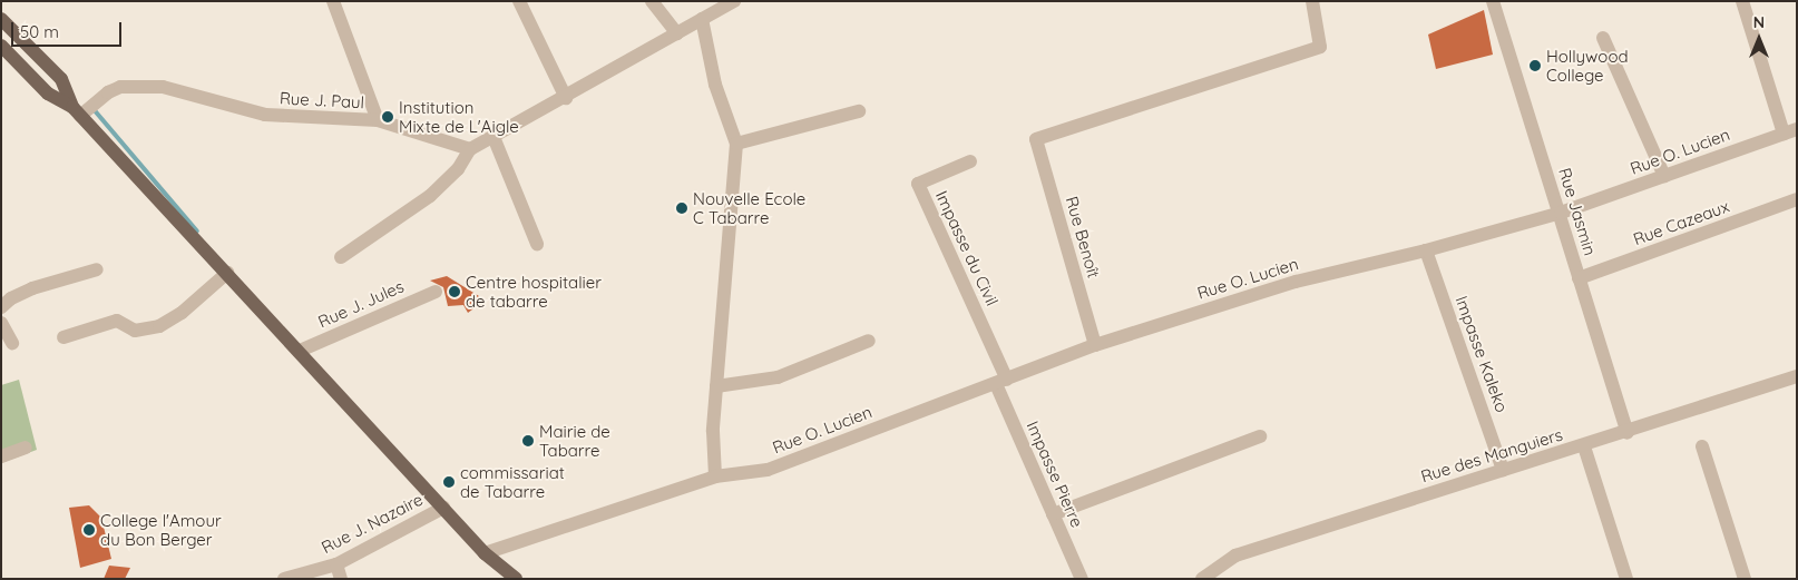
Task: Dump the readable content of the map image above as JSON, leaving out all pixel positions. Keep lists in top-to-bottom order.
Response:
{
  "streets": {
    "street": [
      "Rue J. Paul",
      "Rue O. Lucien",
      "Rue Jasmin",
      "Rue Cazeaux",
      "Rue Benoît",
      "Impasse du Civil",
      "Rue J. Jules",
      "Impasse Kaleko",
      "Rue des Manguiers",
      "Impasse Pierre",
      "Rue J. Nazaire"
    ]
  },
  "crossings": [
    ["Rue O. Lucien", "Rue Jasmin"],
    ["Rue O. Lucien", "Rue Benoît"],
    ["Rue O. Lucien", "Impasse du Civil"],
    ["Rue O. Lucien", "Impasse Kaleko"],
    ["Rue O. Lucien", "Impasse Pierre"],
    ["Rue Jasmin", "Rue Cazeaux"],
    ["Rue Jasmin", "Rue des Manguiers"],
    ["Impasse du Civil", "Impasse Pierre"],
    ["Impasse Kaleko", "Rue des Manguiers"]
  ],
  "places": [
    "Hollywood College",
    "Institution Mixte de L'Aigle",
    "Nouvelle Ecole C Tabarre",
    "Centre hospitalier de tabarre",
    "Mairie de Tabarre",
    "commissariat de Tabarre",
    "College l'Amour du Bon Berger"
  ],
  "scale_bar": "50 m",
  "north": "top"
}
